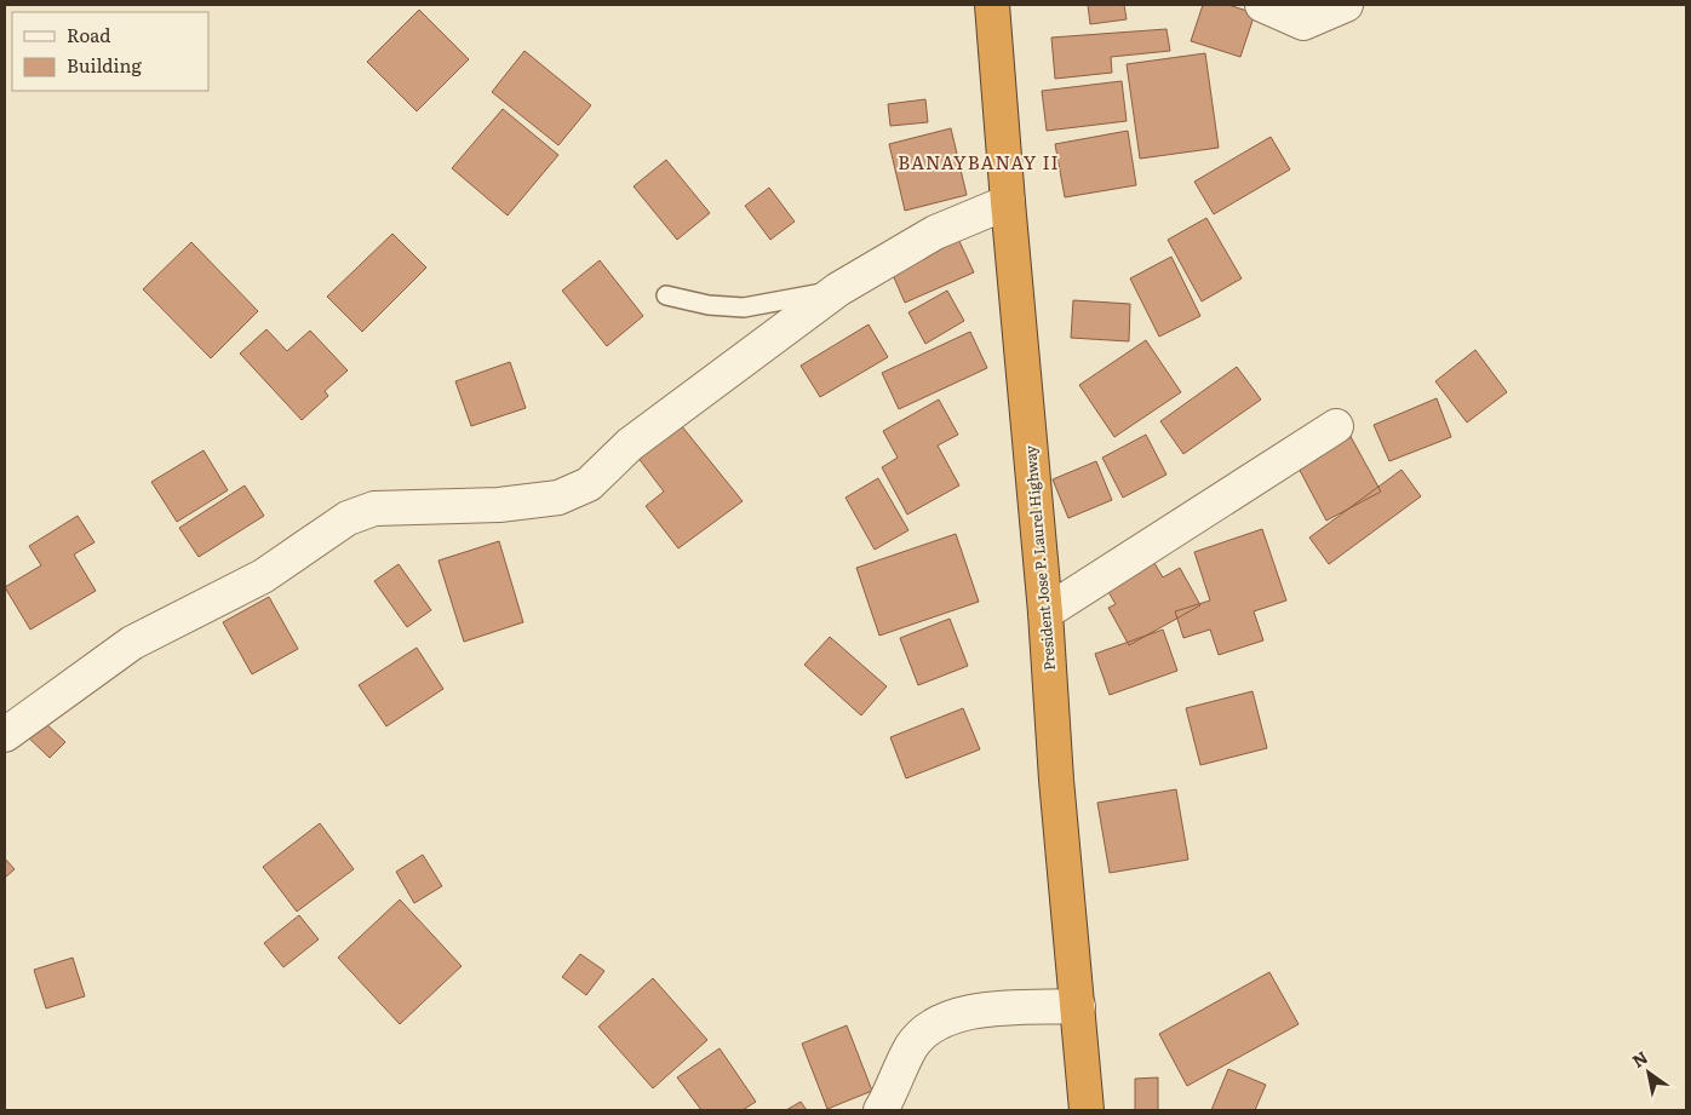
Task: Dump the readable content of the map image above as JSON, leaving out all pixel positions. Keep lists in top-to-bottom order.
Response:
{
  "streets": {
    "highway": ["President Jose P. Laurel Highway"]
  },
  "districts": ["BANAYBANAY II"],
  "legend": ["Road", "Building"],
  "north": "top left"
}
